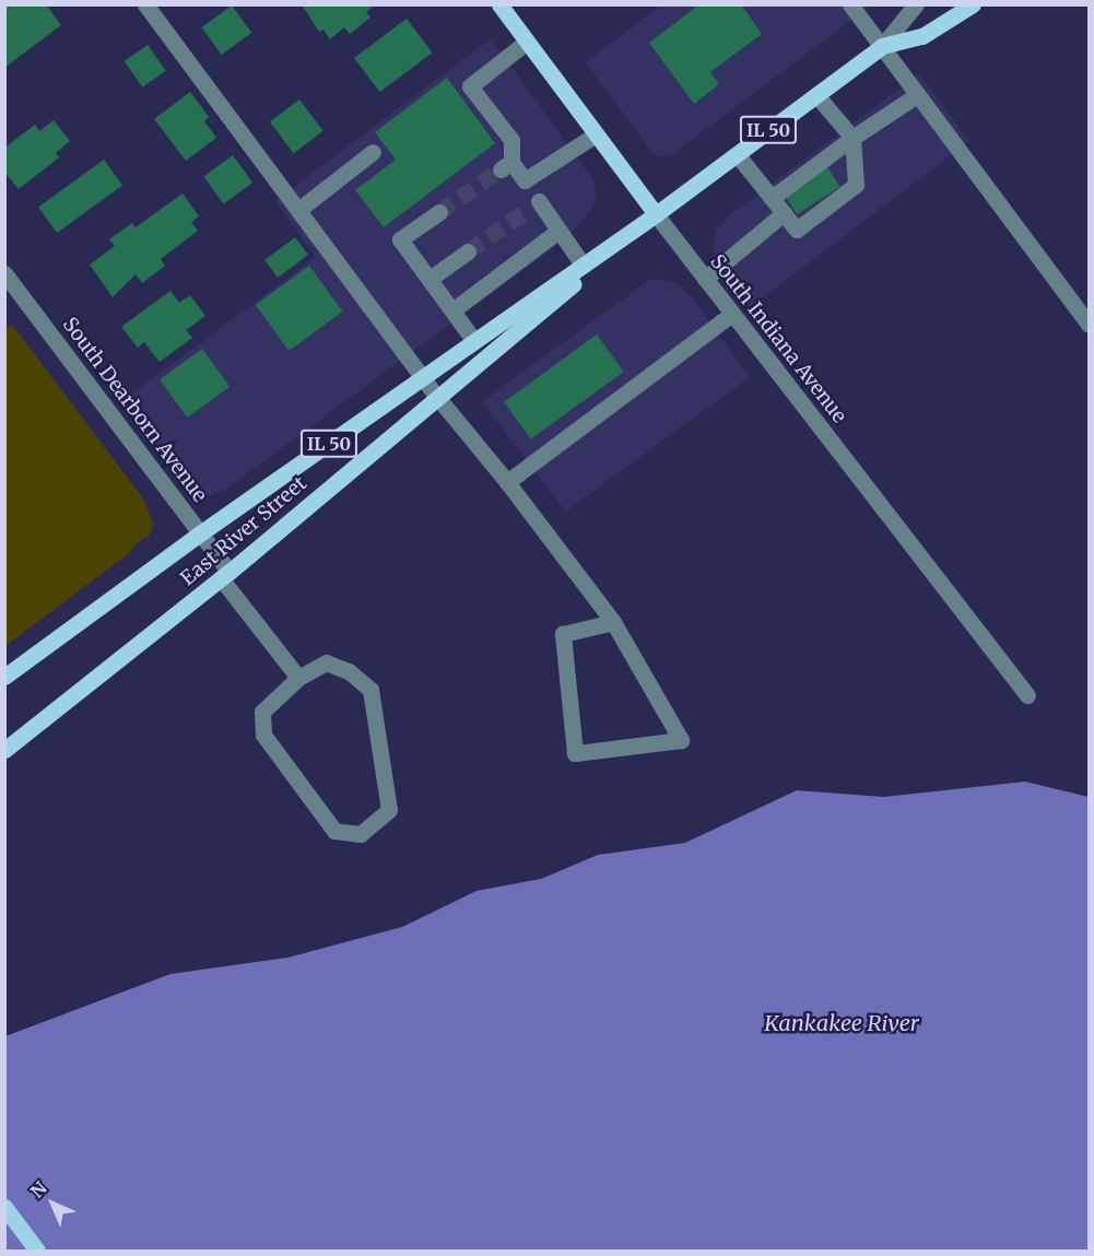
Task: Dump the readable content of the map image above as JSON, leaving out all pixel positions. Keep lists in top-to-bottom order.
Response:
{
  "streets": {
    "main road": ["IL 50", "South Indiana Avenue", "East River Street"],
    "street": ["South Dearborn Avenue"]
  },
  "crossings": [
    ["South Indiana Avenue", "East River Street"],
    ["South Dearborn Avenue", "East River Street"]
  ],
  "water": ["Kankakee River"],
  "north": "top left"
}
